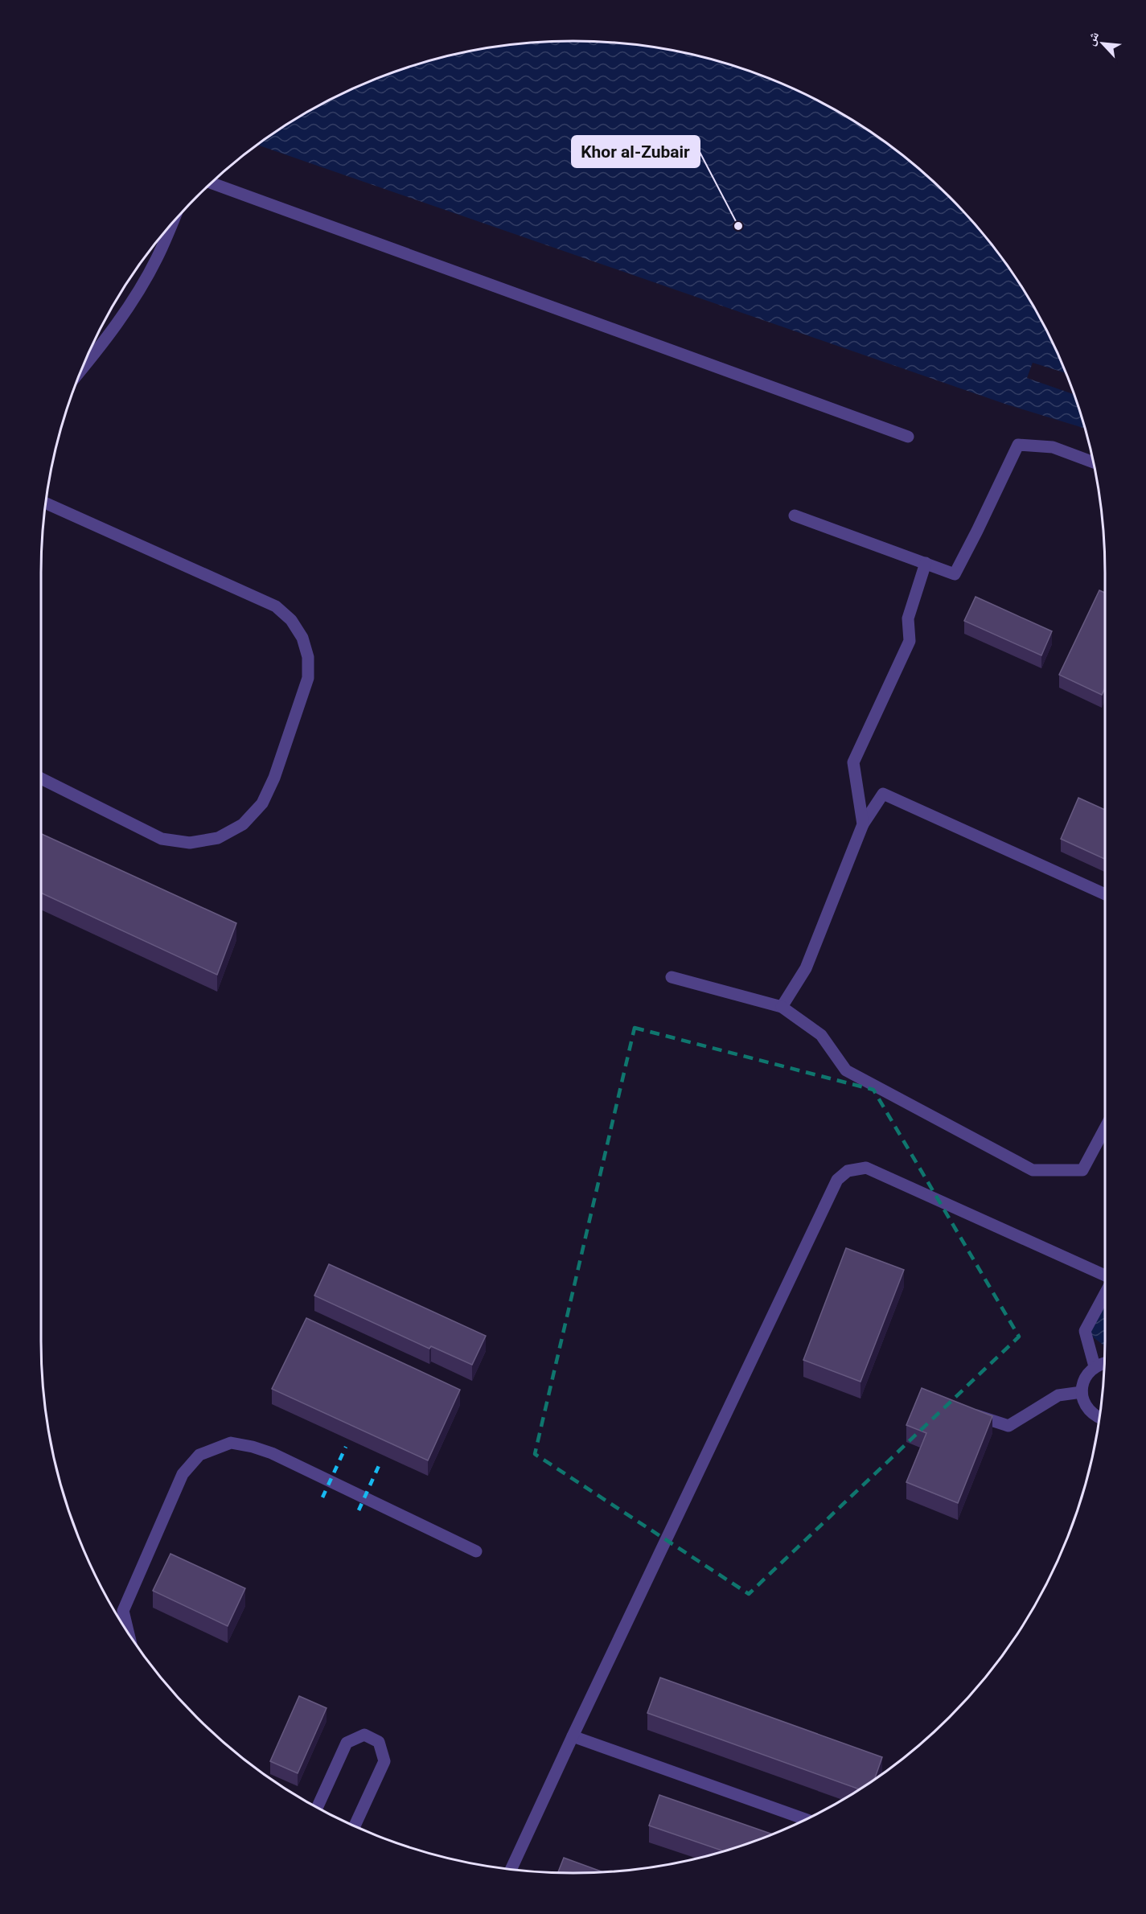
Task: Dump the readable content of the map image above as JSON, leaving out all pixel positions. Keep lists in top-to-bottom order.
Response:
{
  "places": ["Khor al-Zubair"],
  "north": "top left"
}
